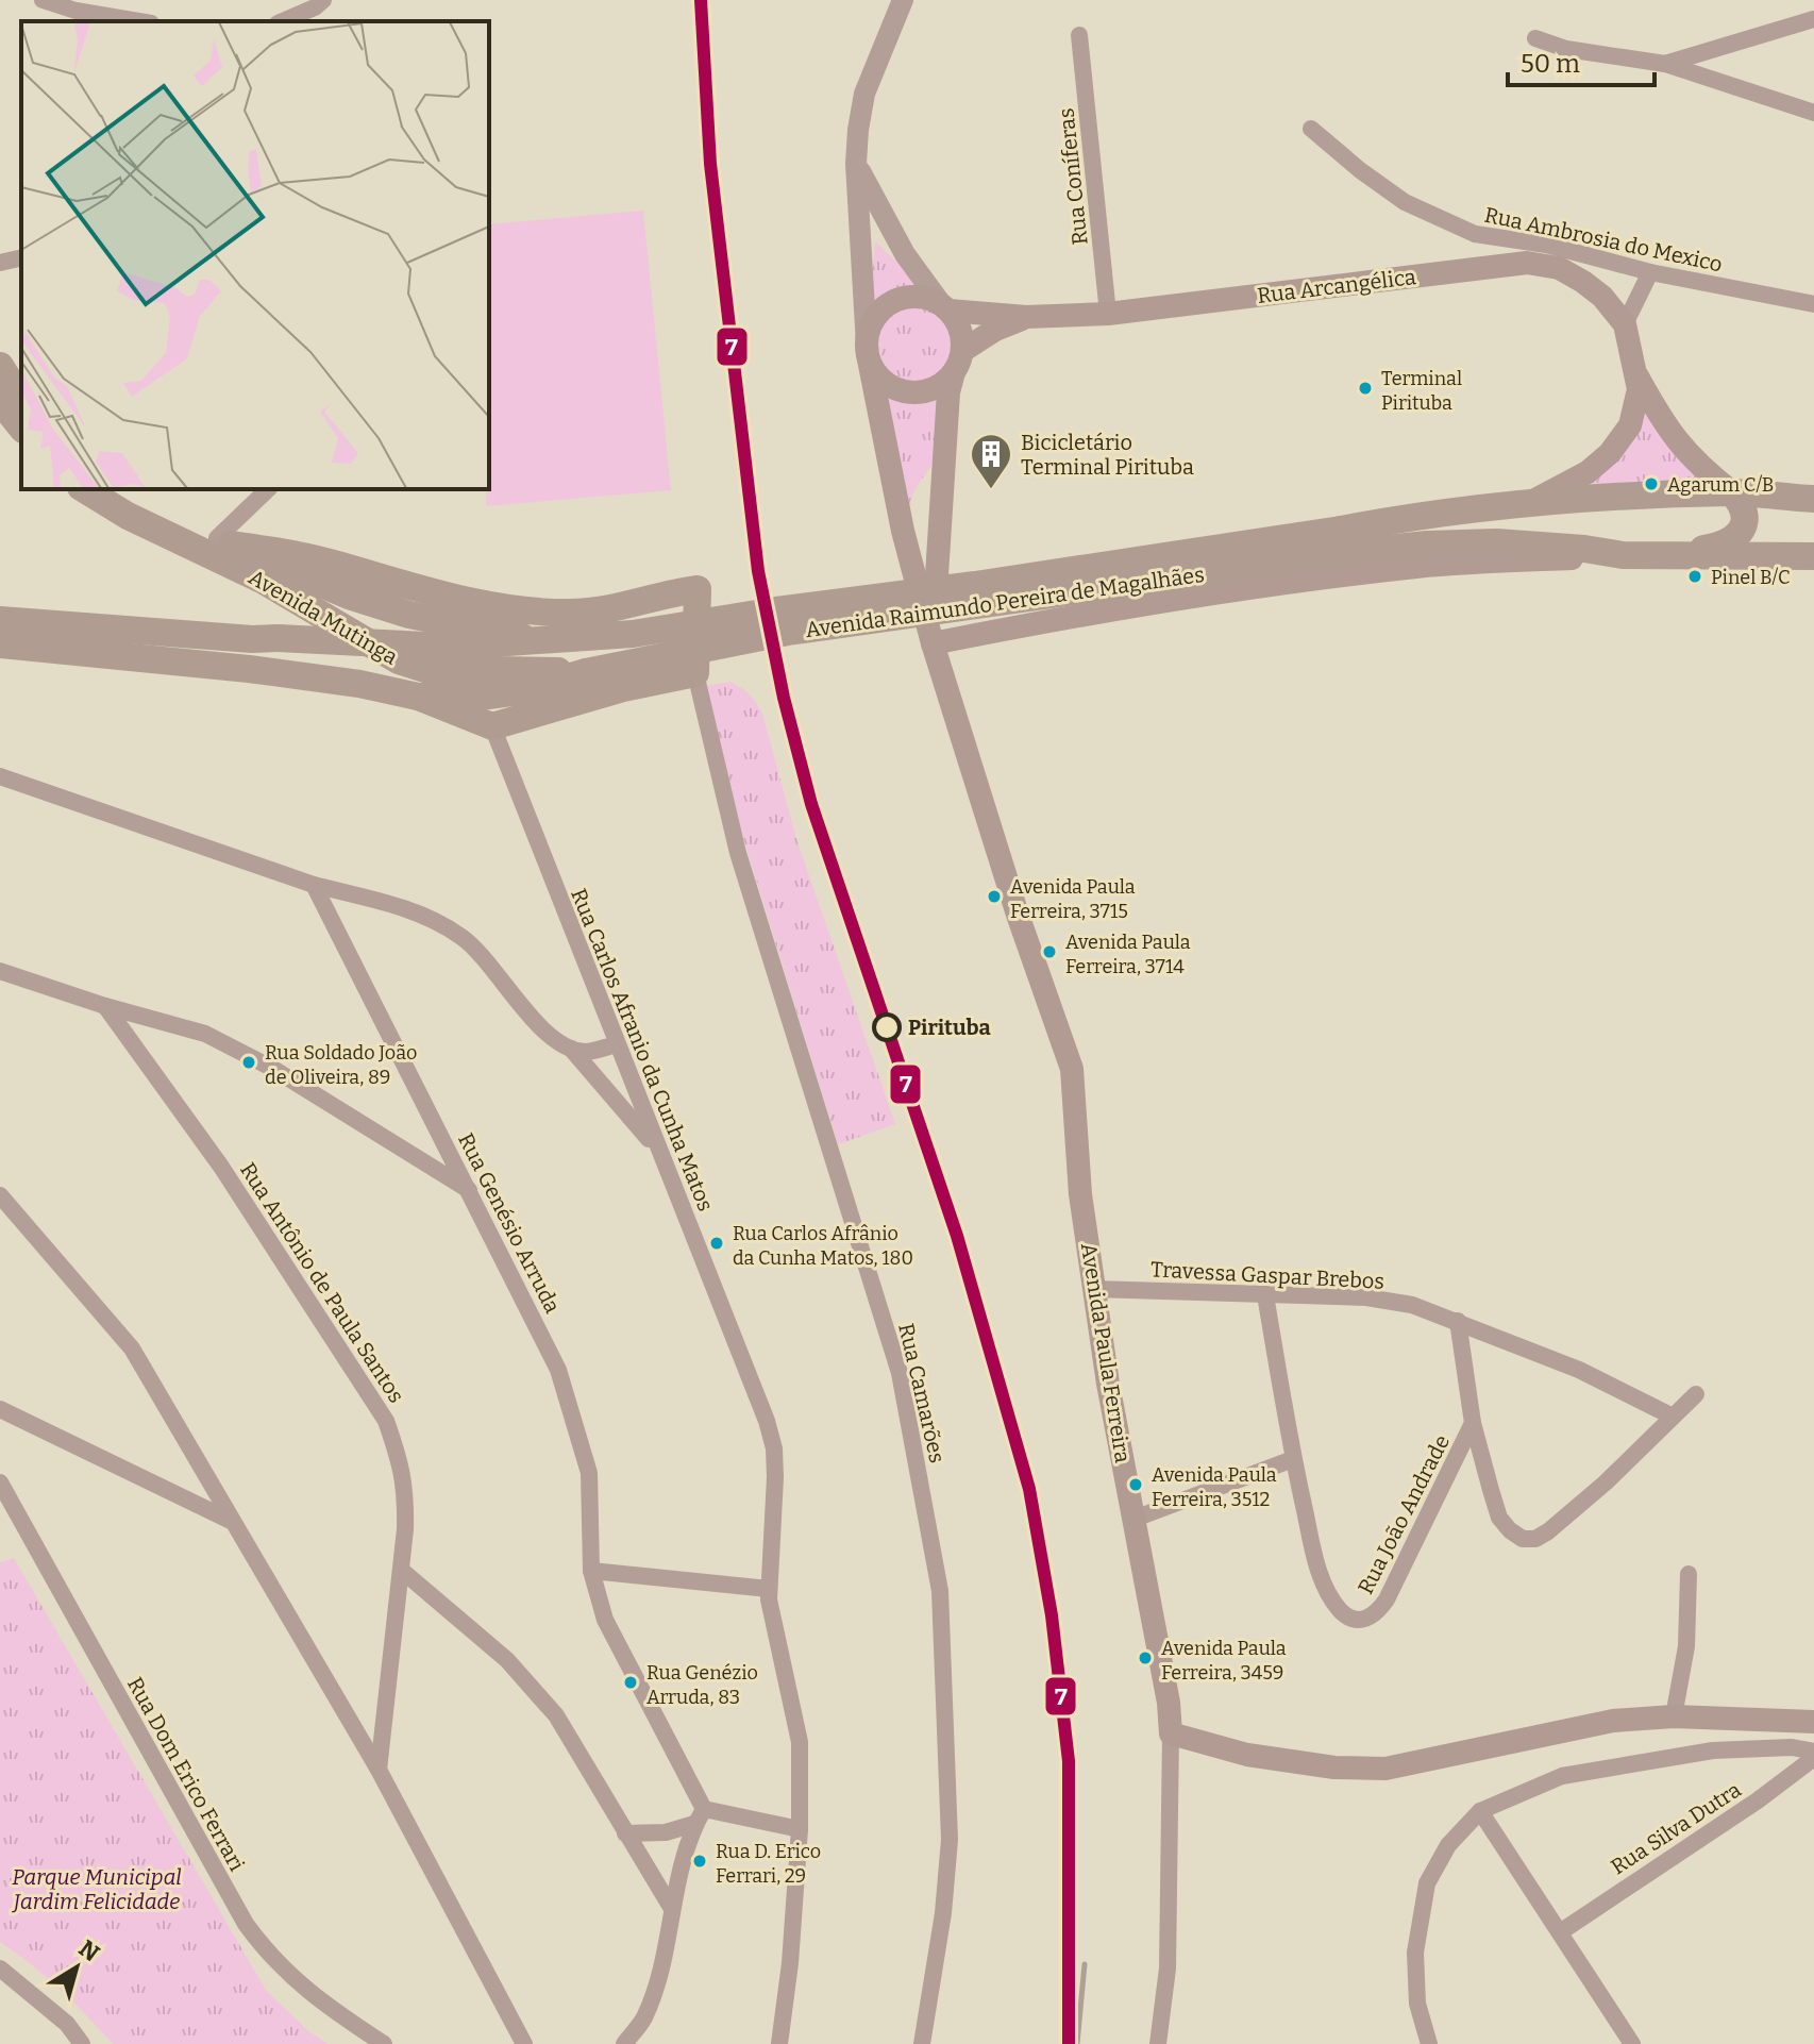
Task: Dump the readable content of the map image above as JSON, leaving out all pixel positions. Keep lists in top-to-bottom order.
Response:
{
  "streets": {
    "main road": [
      "Rua Arcangélica",
      "Avenida Raimundo Pereira de Magalhães",
      "Avenida Mutinga",
      "Avenida Paula Ferreira"
    ],
    "street": [
      "Rua Coníferas",
      "Rua Ambrosia do Mexico",
      "Rua Carlos Afranio da Cunha Matos",
      "Rua Genésio Arruda",
      "Travessa Gaspar Brebos",
      "Rua Antônio de Paula Santos",
      "Rua Camarões",
      "Rua João Andrade",
      "Rua Dom Erico Ferrari",
      "Rua Silva Dutra"
    ]
  },
  "crossings": [
    ["Rua Coníferas", "Rua Arcangélica"],
    ["Rua Arcangélica", "Avenida Paula Ferreira"],
    ["Avenida Raimundo Pereira de Magalhães", "Avenida Mutinga"],
    ["Travessa Gaspar Brebos", "Avenida Paula Ferreira"],
    ["Travessa Gaspar Brebos", "Rua João Andrade"]
  ],
  "parks": ["Parque Municipal Jardim Felicidade"],
  "places": {
    "other": [
      "Terminal Pirituba",
      "Agarum C/B",
      "Pinel B/C",
      "Avenida Paula Ferreira, 3715",
      "Avenida Paula Ferreira, 3714",
      "Pirituba",
      "Rua Soldado João de Oliveira, 89",
      "Rua Carlos Afrânio da Cunha Matos, 180",
      "Avenida Paula Ferreira, 3512",
      "Avenida Paula Ferreira, 3459",
      "Rua Genézio Arruda, 83",
      "Rua D. Erico Ferrari, 29"
    ],
    "building": ["Bicicletário Terminal Pirituba"]
  },
  "lines": ["transit line 7"],
  "scale_bar": "50 m",
  "north": "top right"
}
